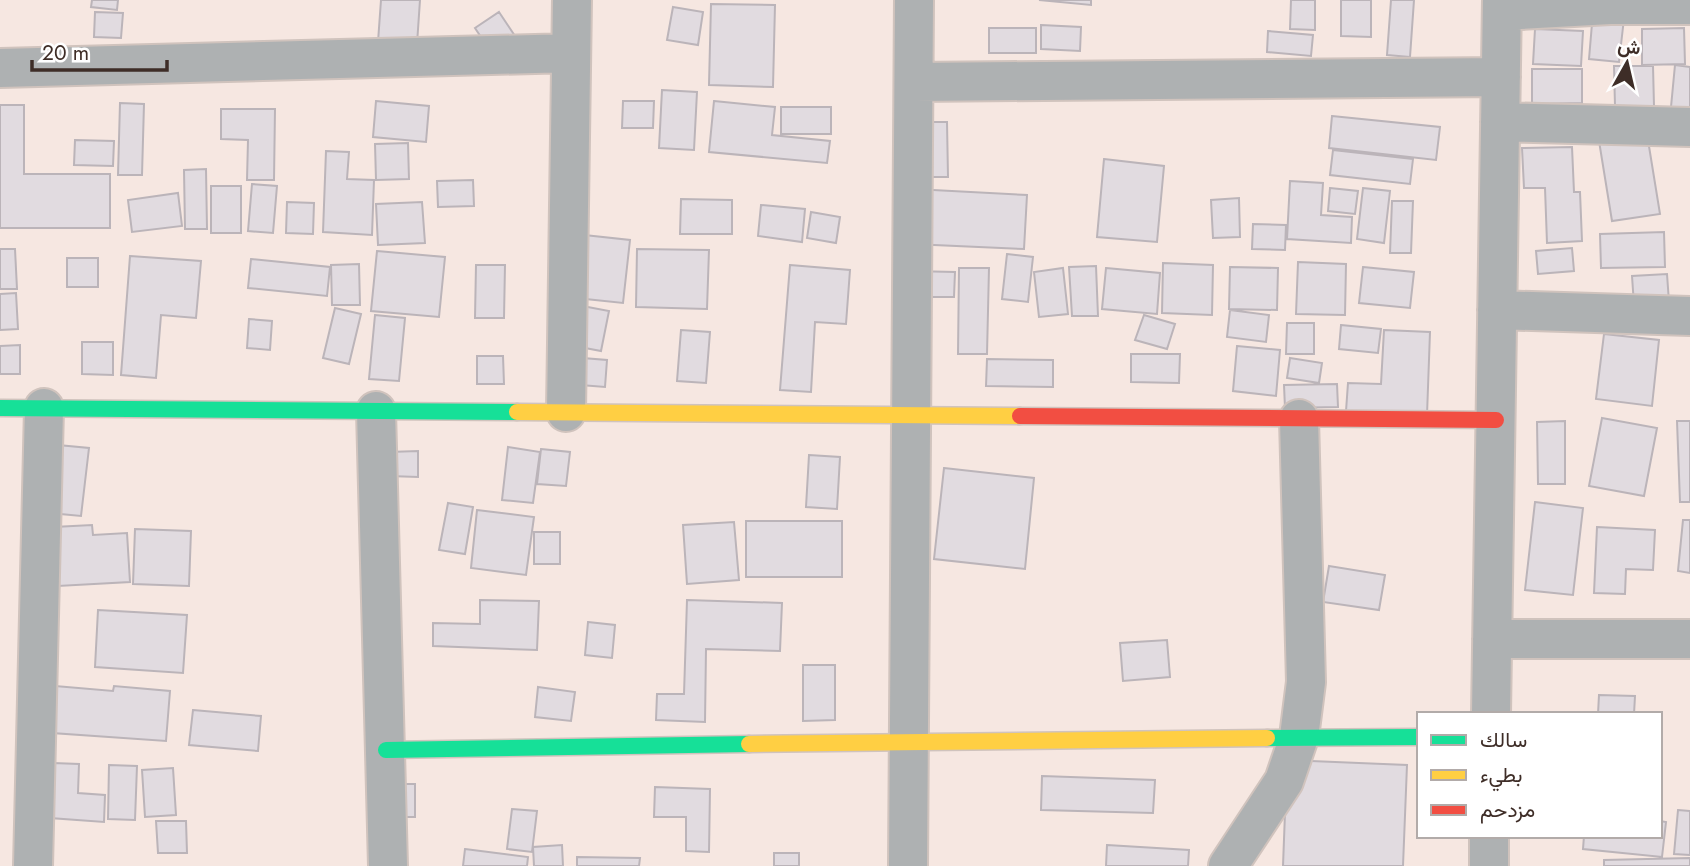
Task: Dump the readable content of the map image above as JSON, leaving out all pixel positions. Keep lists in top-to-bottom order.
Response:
{
  "legend": ["سالك", "بطيء", "مزدحم"],
  "scale_bar": "20 m",
  "north": "top"
}
